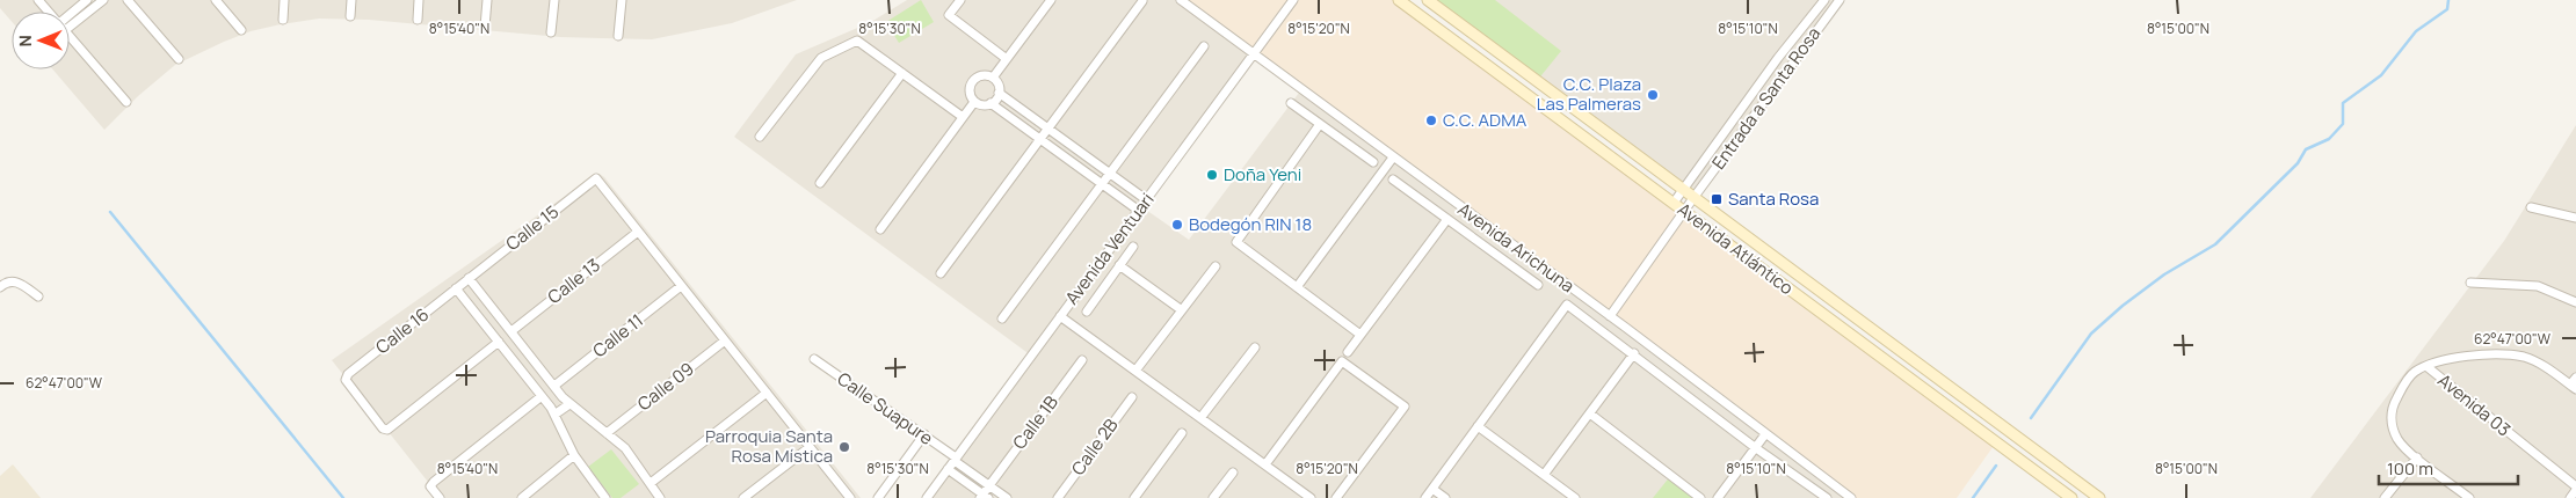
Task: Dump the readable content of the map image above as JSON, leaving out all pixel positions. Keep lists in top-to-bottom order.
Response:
{
  "streets": {
    "main road": ["Avenida Atlántico"],
    "street": [
      "Entrada a Santa Rosa",
      "Calle 15",
      "Avenida Arichuna",
      "Avenida Ventuari",
      "Calle 13",
      "Calle 16",
      "Calle 11",
      "Calle 09",
      "Avenida 03",
      "Calle Suapure",
      "Calle 1B",
      "Calle 2B"
    ]
  },
  "crossings": [
    ["Entrada a Santa Rosa", "Avenida Arichuna"],
    ["Entrada a Santa Rosa", "Avenida Atlántico"],
    ["Calle 15", "Calle 13"],
    ["Calle 15", "Calle 16"],
    ["Avenida Arichuna", "Avenida Ventuari"],
    ["Avenida Ventuari", "Calle Suapure"],
    ["Calle Suapure", "Calle 1B"]
  ],
  "places": {
    "other": [
      "C.C. Plaza Las Palmeras",
      "C.C. ADMA",
      "Doña Yeni",
      "Bodegón RIN 18",
      "Parroquia Santa Rosa Mística"
    ],
    "transit": ["Santa Rosa"]
  },
  "scale_bar": "100 m",
  "north": "left",
  "coordinates": [
    "8°15'40\"N",
    "8°15'30\"N",
    "8°15'20\"N",
    "8°15'10\"N",
    "8°15'00\"N",
    "62°47'00\"W"
  ]
}
